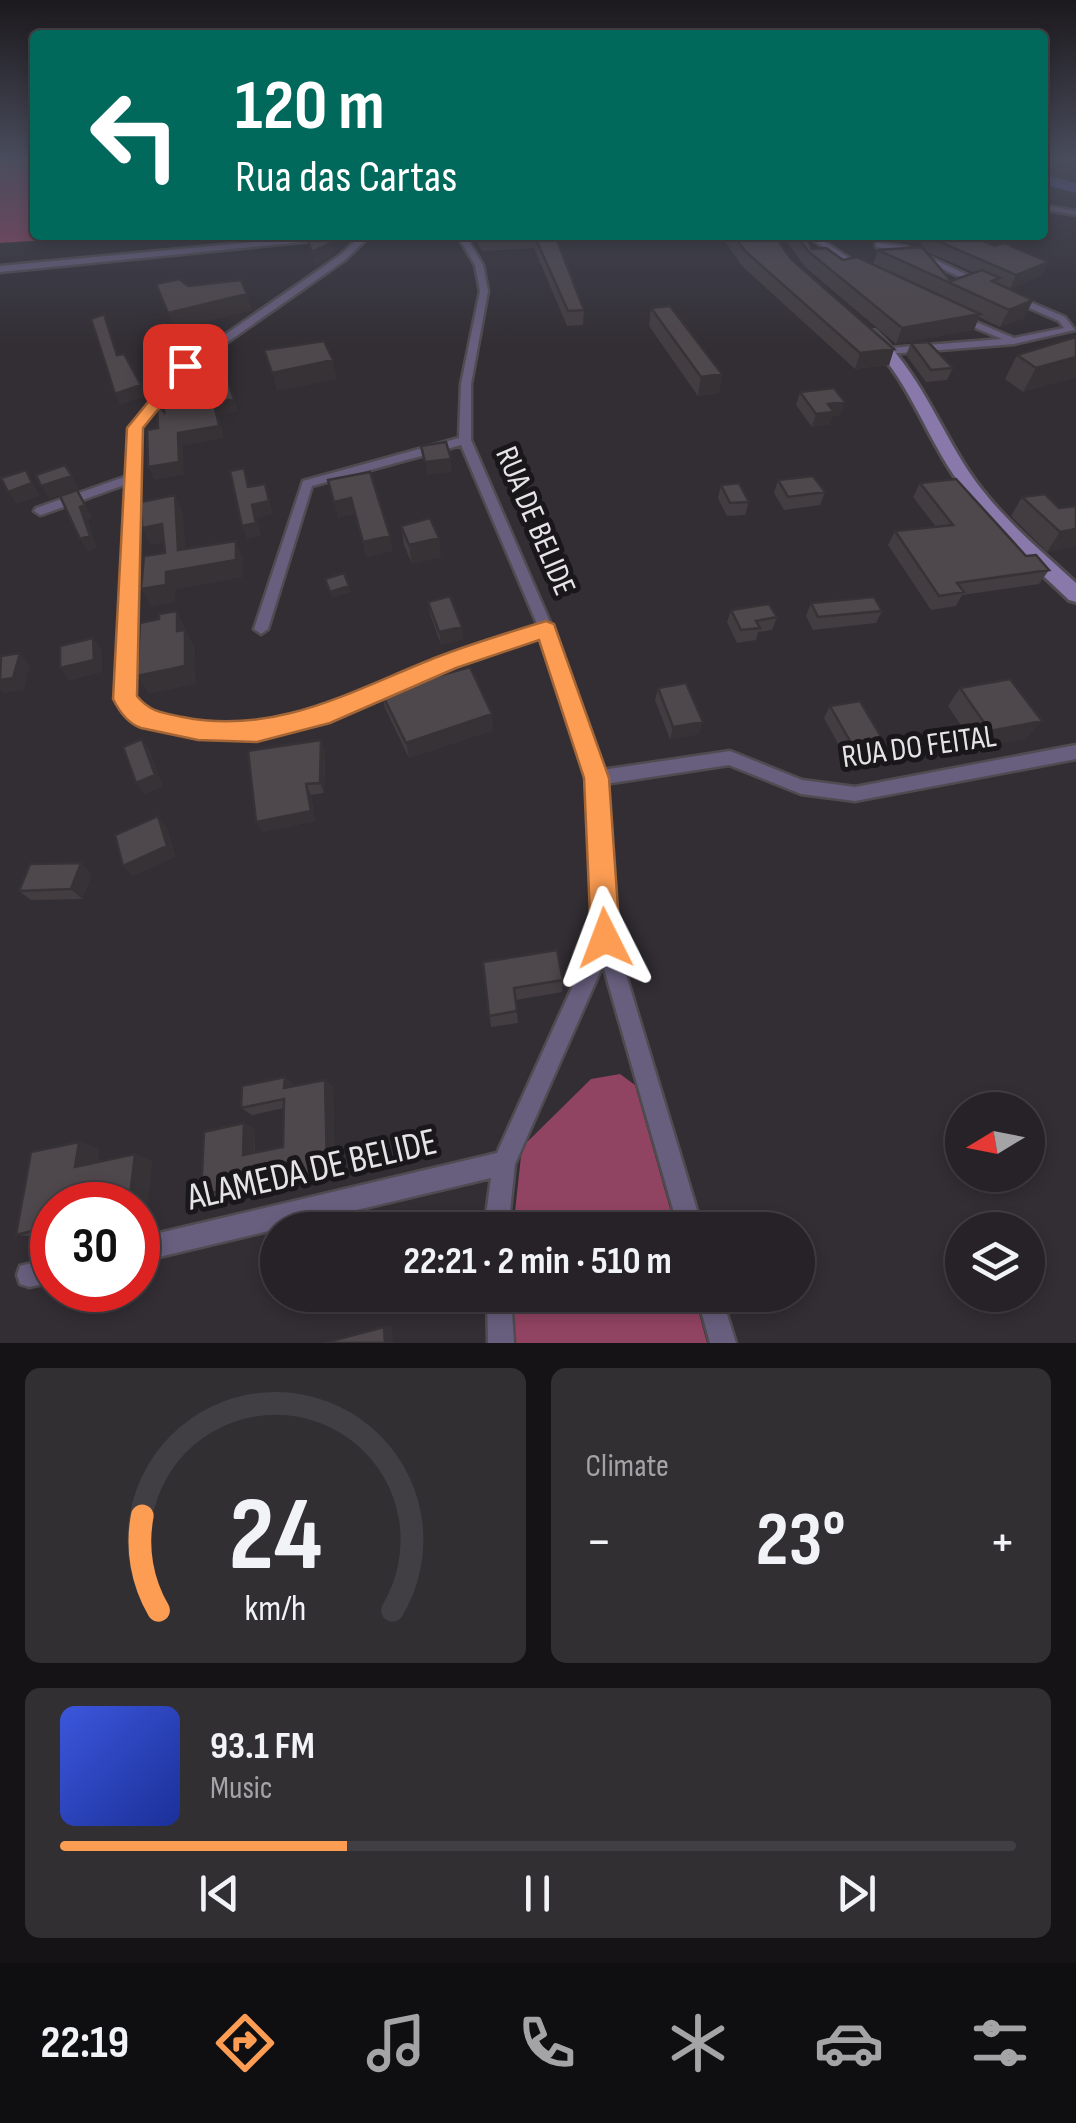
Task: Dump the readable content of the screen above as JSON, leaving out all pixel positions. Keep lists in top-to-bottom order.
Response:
{
  "streets": {
    "street": ["RUA DE BELIDE", "RUA DO FEITAL", "ALAMEDA DE BELIDE"]
  },
  "crossings": [
    ["RUA DE BELIDE", "RUA DO FEITAL"],
    ["RUA DE BELIDE", "ALAMEDA DE BELIDE"]
  ],
  "north": "left",
  "page": {
    "turn": ["120 m", "Rua das Cartas"],
    "limit": "30",
    "trip": "22:21 · 2 min · 510 m",
    "tile": "Climate",
    "heat": ["−", "23°", "+"],
    "song": ["93.1 FM", "Music"],
    "tabs": "22:19",
    "gauge": ["24", "km/h"]
  }
}
